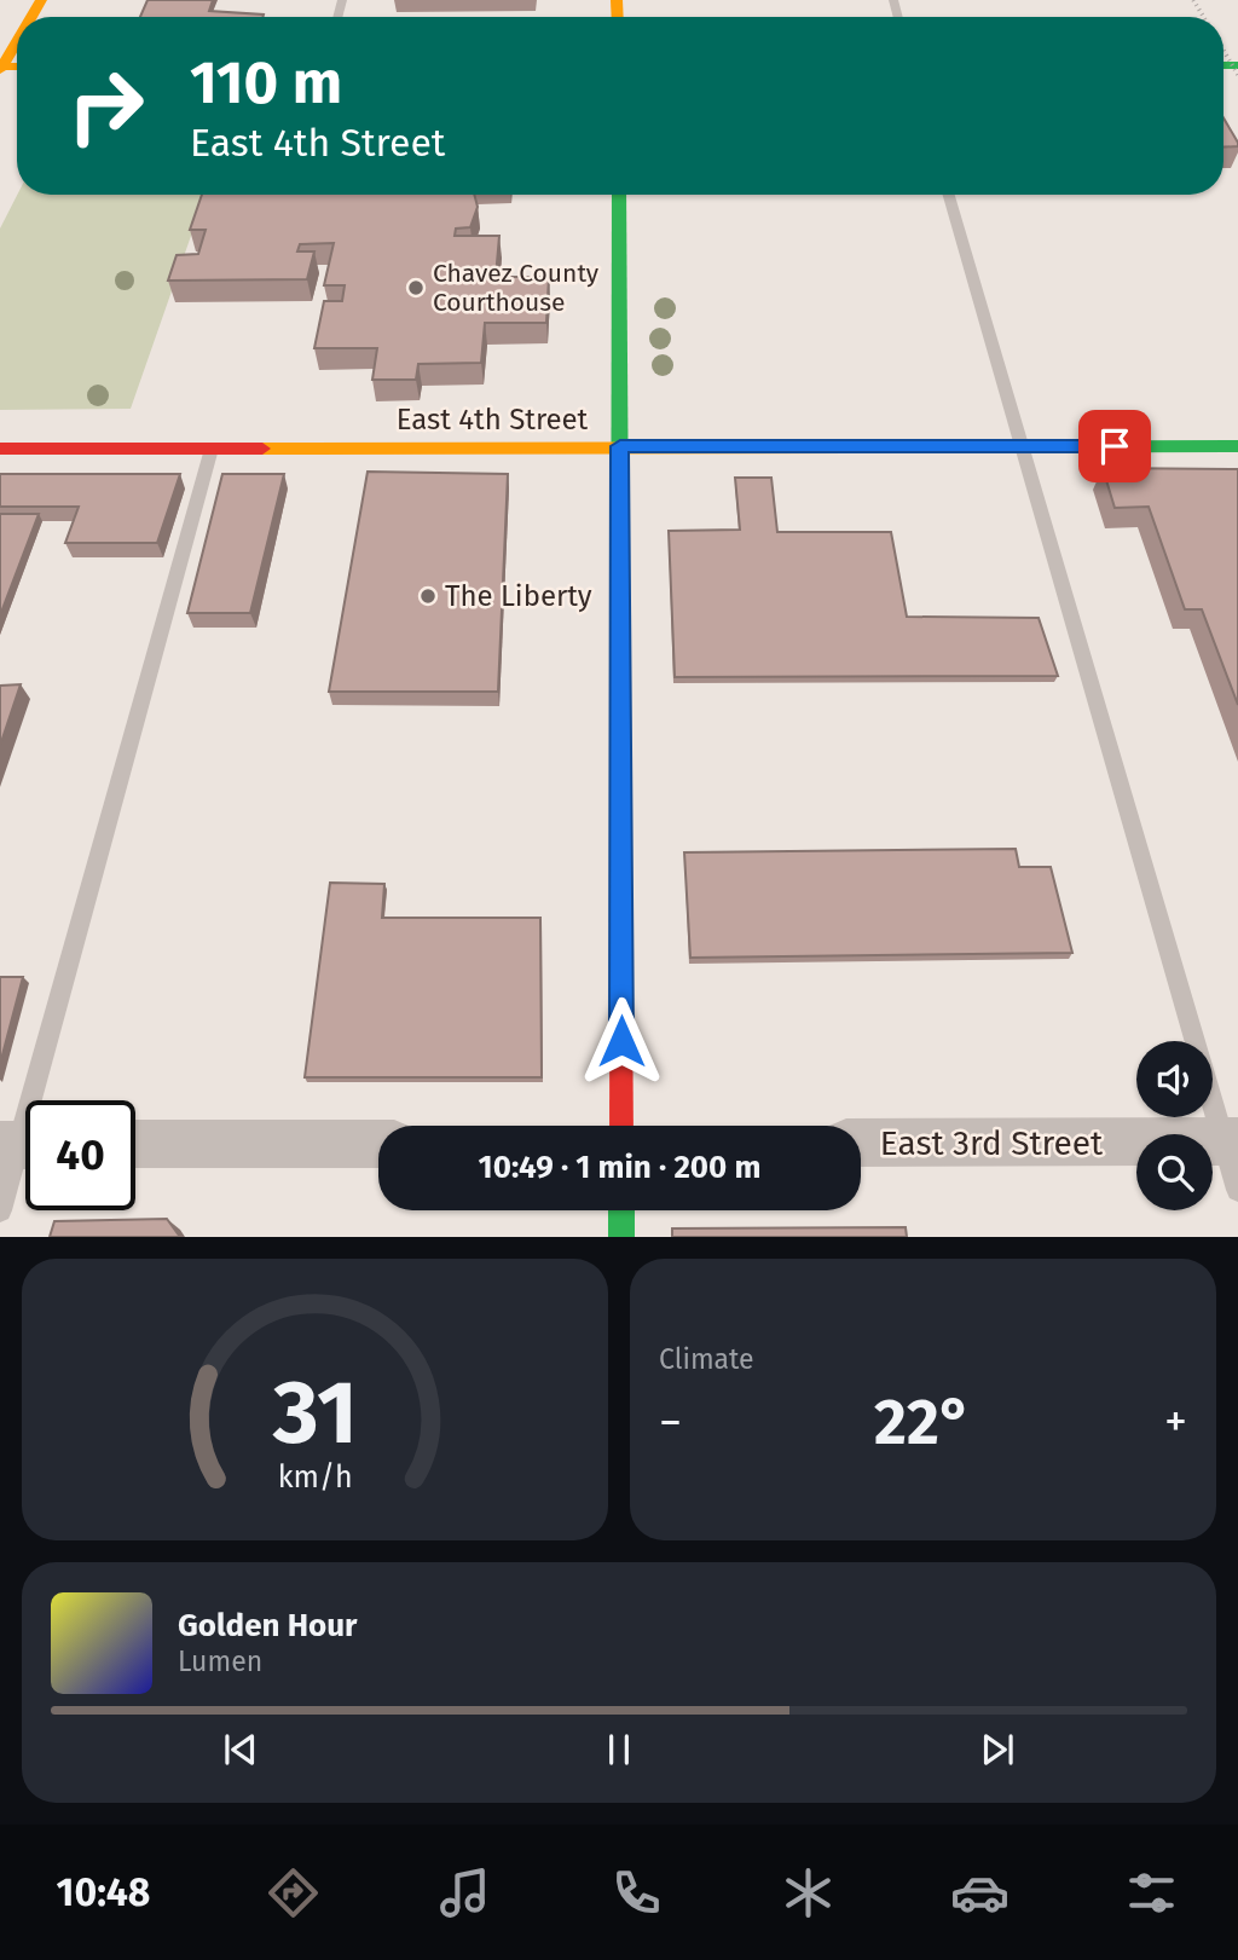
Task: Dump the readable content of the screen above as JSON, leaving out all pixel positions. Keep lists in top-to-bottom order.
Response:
{
  "streets": {
    "street": ["East 4th Street", "East 3rd Street"]
  },
  "places": ["Chavez County Courthouse", "The Liberty"],
  "page": {
    "turn": ["110 m", "East 4th Street"],
    "limit": "40",
    "trip": "10:49 · 1 min · 200 m",
    "tile": "Climate",
    "heat": ["−", "22°", "+"],
    "song": ["Golden Hour", "Lumen"],
    "tabs": "10:48",
    "gauge": ["31", "km/h"]
  }
}
